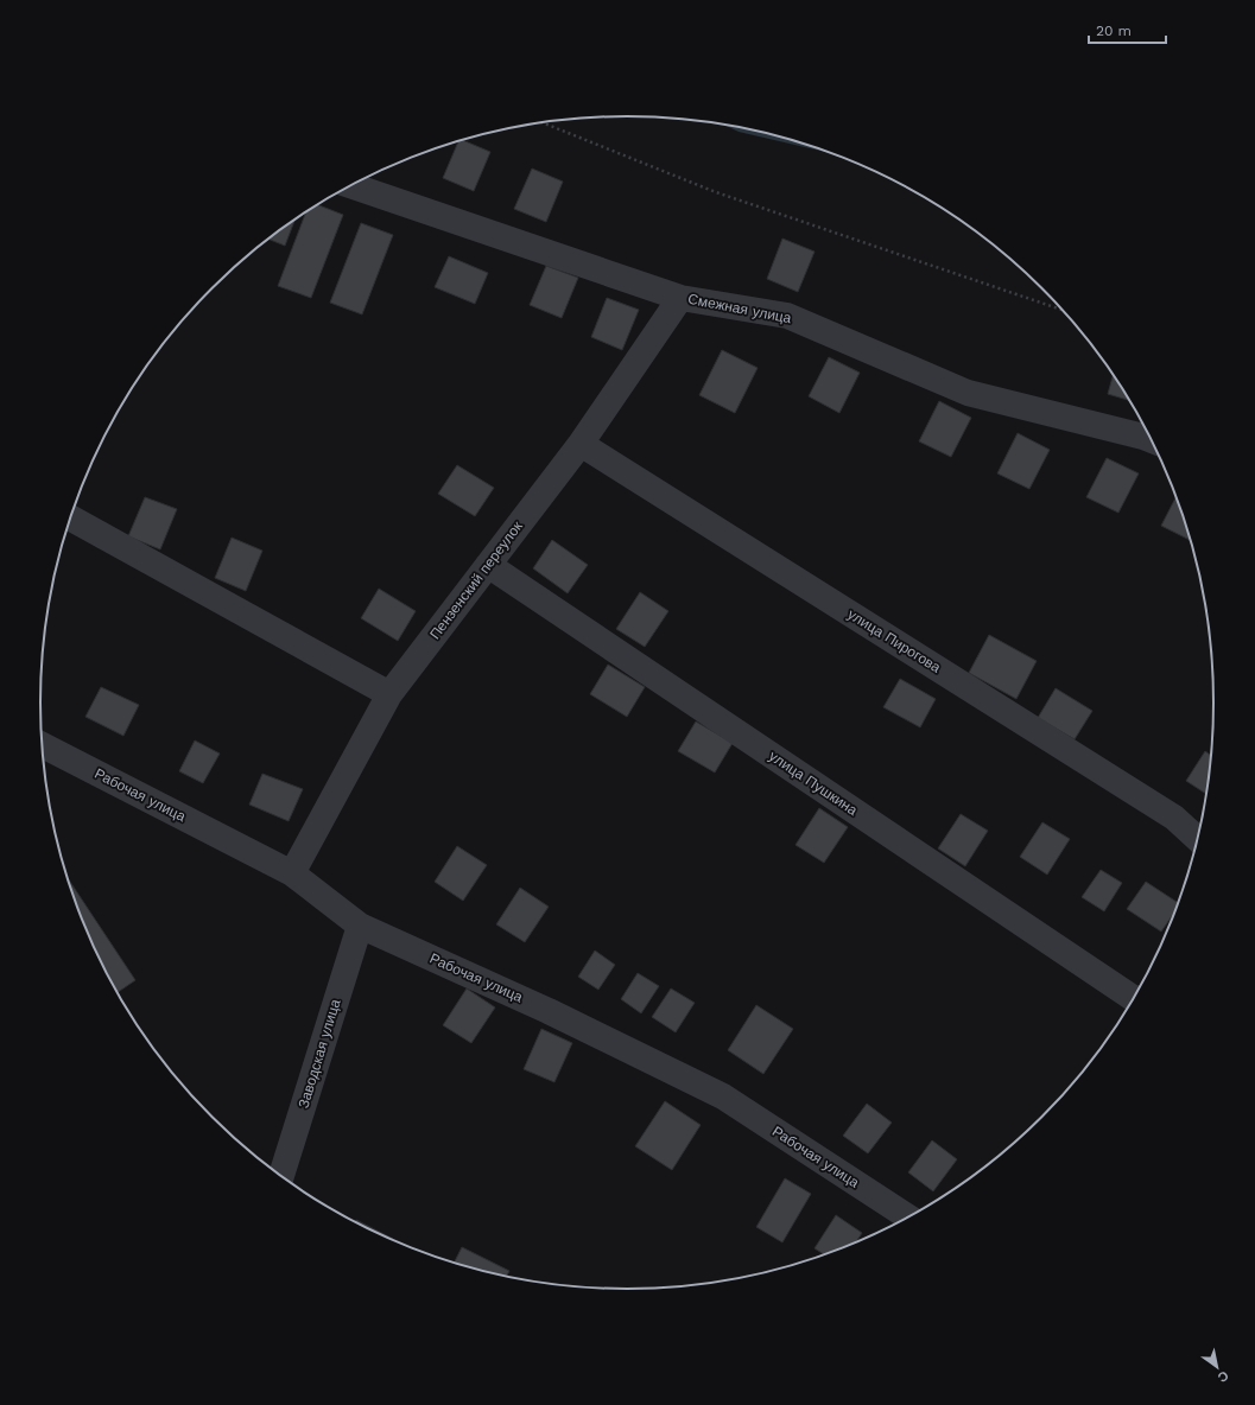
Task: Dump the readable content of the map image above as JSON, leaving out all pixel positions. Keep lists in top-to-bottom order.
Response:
{
  "streets": {
    "street": [
      "Смежная улица",
      "Пензенский переулок",
      "улица Пирогова",
      "улица Пушкина",
      "Рабочая улица",
      "Заводская улица"
    ]
  },
  "crossings": [
    ["Смежная улица", "Пензенский переулок"],
    ["Пензенский переулок", "улица Пирогова"],
    ["Пензенский переулок", "улица Пушкина"],
    ["Пензенский переулок", "Рабочая улица"],
    ["Рабочая улица", "Заводская улица"]
  ],
  "scale_bar": "20 m",
  "north": "bottom right"
}
